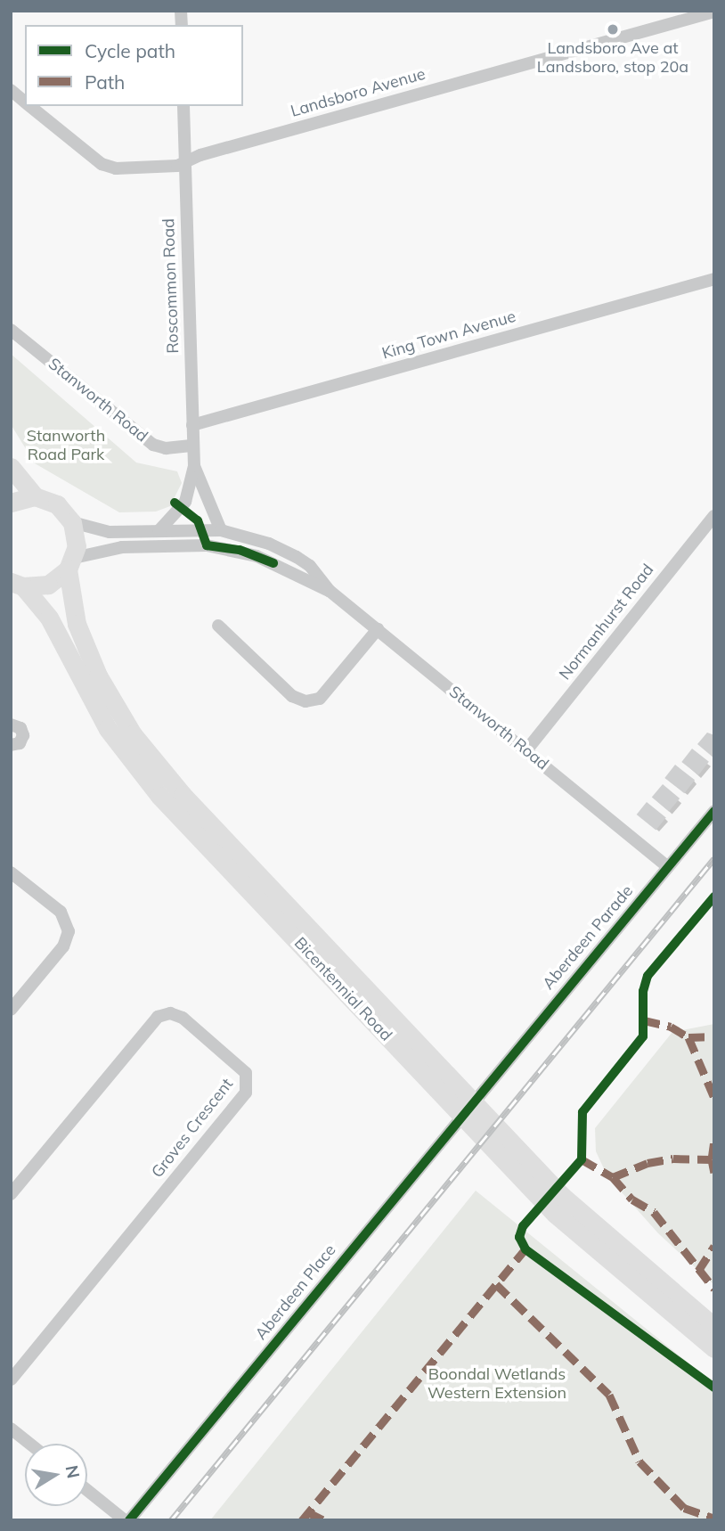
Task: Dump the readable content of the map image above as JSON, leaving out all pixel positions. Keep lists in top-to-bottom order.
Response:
{
  "streets": {
    "main road": ["Bicentennial Road"],
    "street": [
      "Landsboro Avenue",
      "Roscommon Road",
      "King Town Avenue",
      "Stanworth Road",
      "Normanhurst Road",
      "Aberdeen Parade",
      "Groves Crescent",
      "Aberdeen Place"
    ]
  },
  "crossings": [
    ["Landsboro Avenue", "Roscommon Road"],
    ["Roscommon Road", "King Town Avenue"],
    ["Roscommon Road", "Stanworth Road"],
    ["Stanworth Road", "Normanhurst Road"],
    ["Stanworth Road", "Aberdeen Parade"],
    ["Stanworth Road", "Bicentennial Road"],
    ["Aberdeen Parade", "Aberdeen Place"]
  ],
  "parks": ["Stanworth Road Park", "Boondal Wetlands Western Extension"],
  "places": ["Landsboro Ave at Landsboro, stop 20a"],
  "legend": ["Cycle path", "Path"],
  "north": "right"
}
